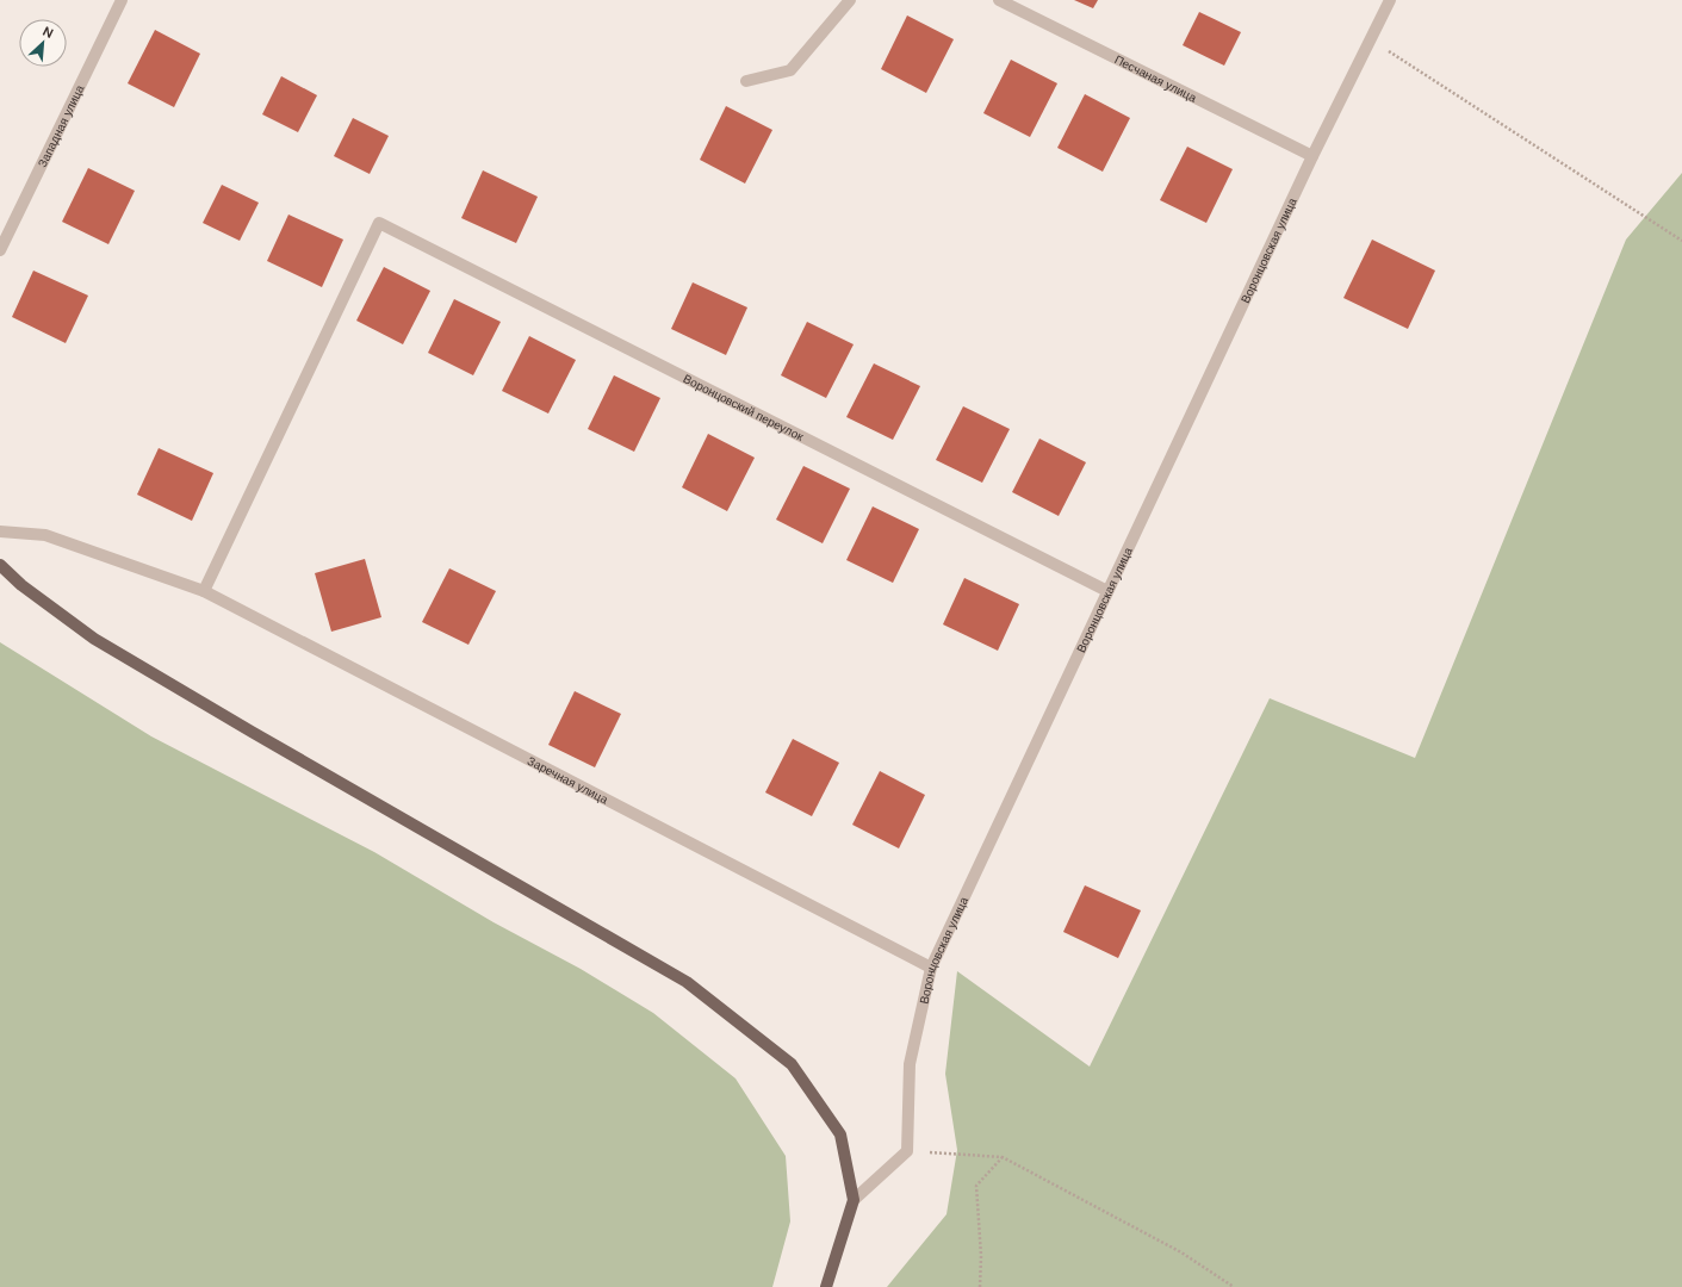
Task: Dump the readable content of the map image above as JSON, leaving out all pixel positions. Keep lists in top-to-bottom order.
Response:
{
  "streets": {
    "street": [
      "Песчаная улица",
      "Западная улица",
      "Воронцовская улица",
      "Воронцовский переулок",
      "Заречная улица"
    ]
  },
  "crossings": [
    ["Песчаная улица", "Воронцовская улица"],
    ["Воронцовская улица", "Воронцовский переулок"],
    ["Воронцовская улица", "Заречная улица"],
    ["Воронцовский переулок", "Заречная улица"]
  ],
  "north": "top right"
}
